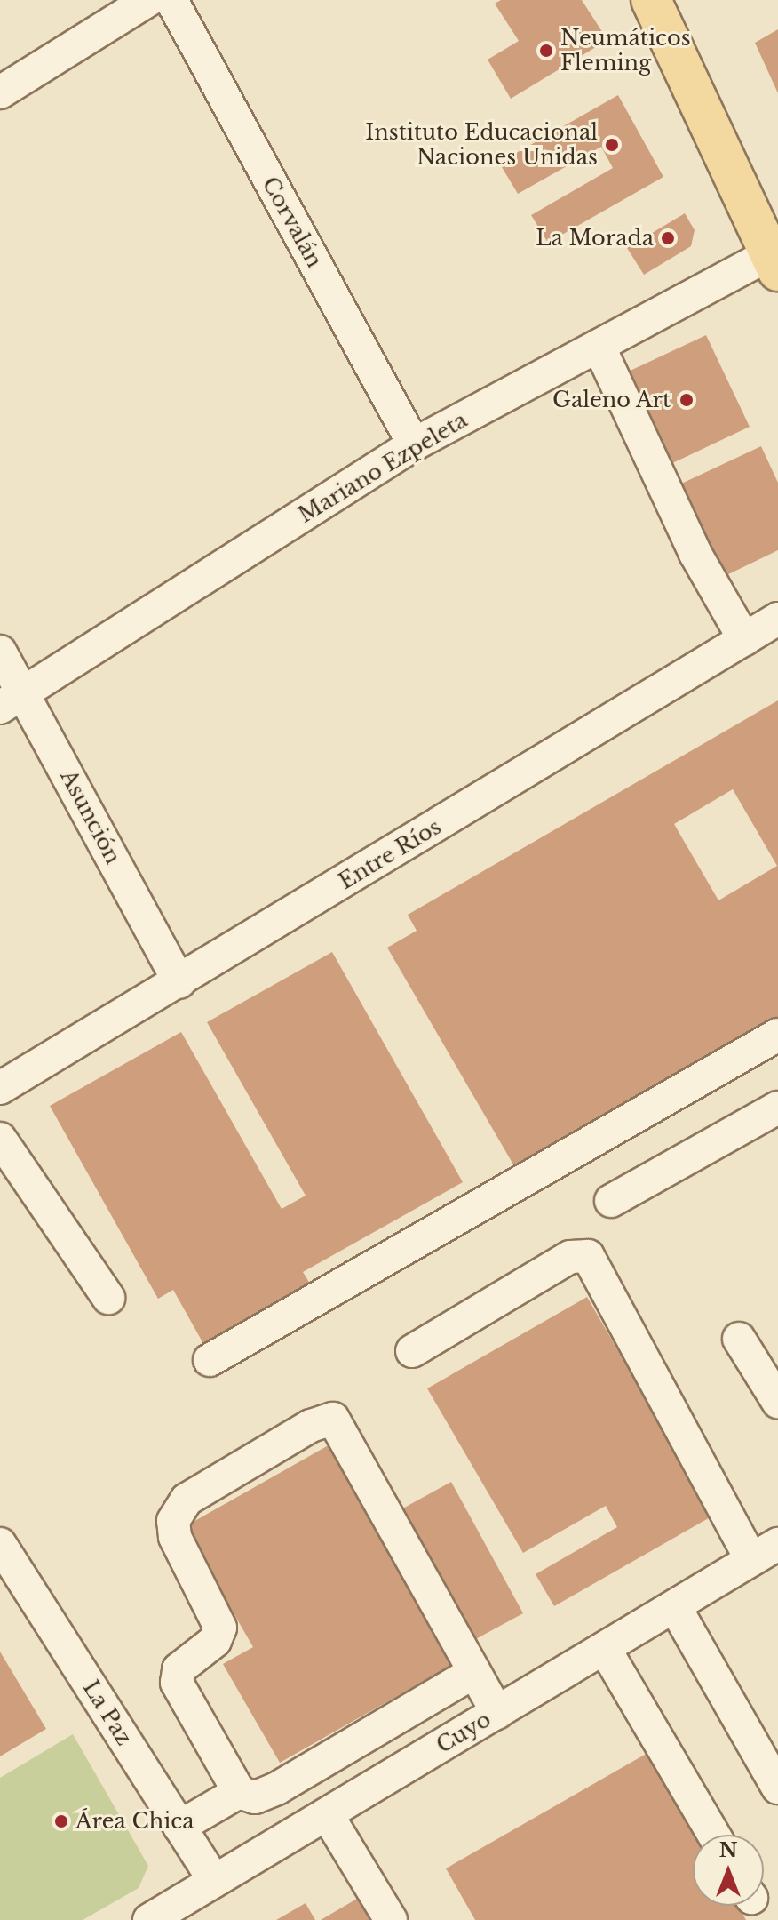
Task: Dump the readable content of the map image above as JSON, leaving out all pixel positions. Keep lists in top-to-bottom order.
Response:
{
  "streets": {
    "street": [
      "Corvalán",
      "Mariano Ezpeleta",
      "Asunción",
      "Entre Ríos",
      "La Paz",
      "Cuyo"
    ]
  },
  "crossings": [
    ["Corvalán", "Mariano Ezpeleta"],
    ["Mariano Ezpeleta", "Asunción"],
    ["Asunción", "Entre Ríos"],
    ["La Paz", "Cuyo"]
  ],
  "places": [
    "Neumáticos Fleming",
    "Instituto Educacional Naciones Unidas",
    "La Morada",
    "Galeno Art",
    "Área Chica"
  ],
  "north": "top"
}
